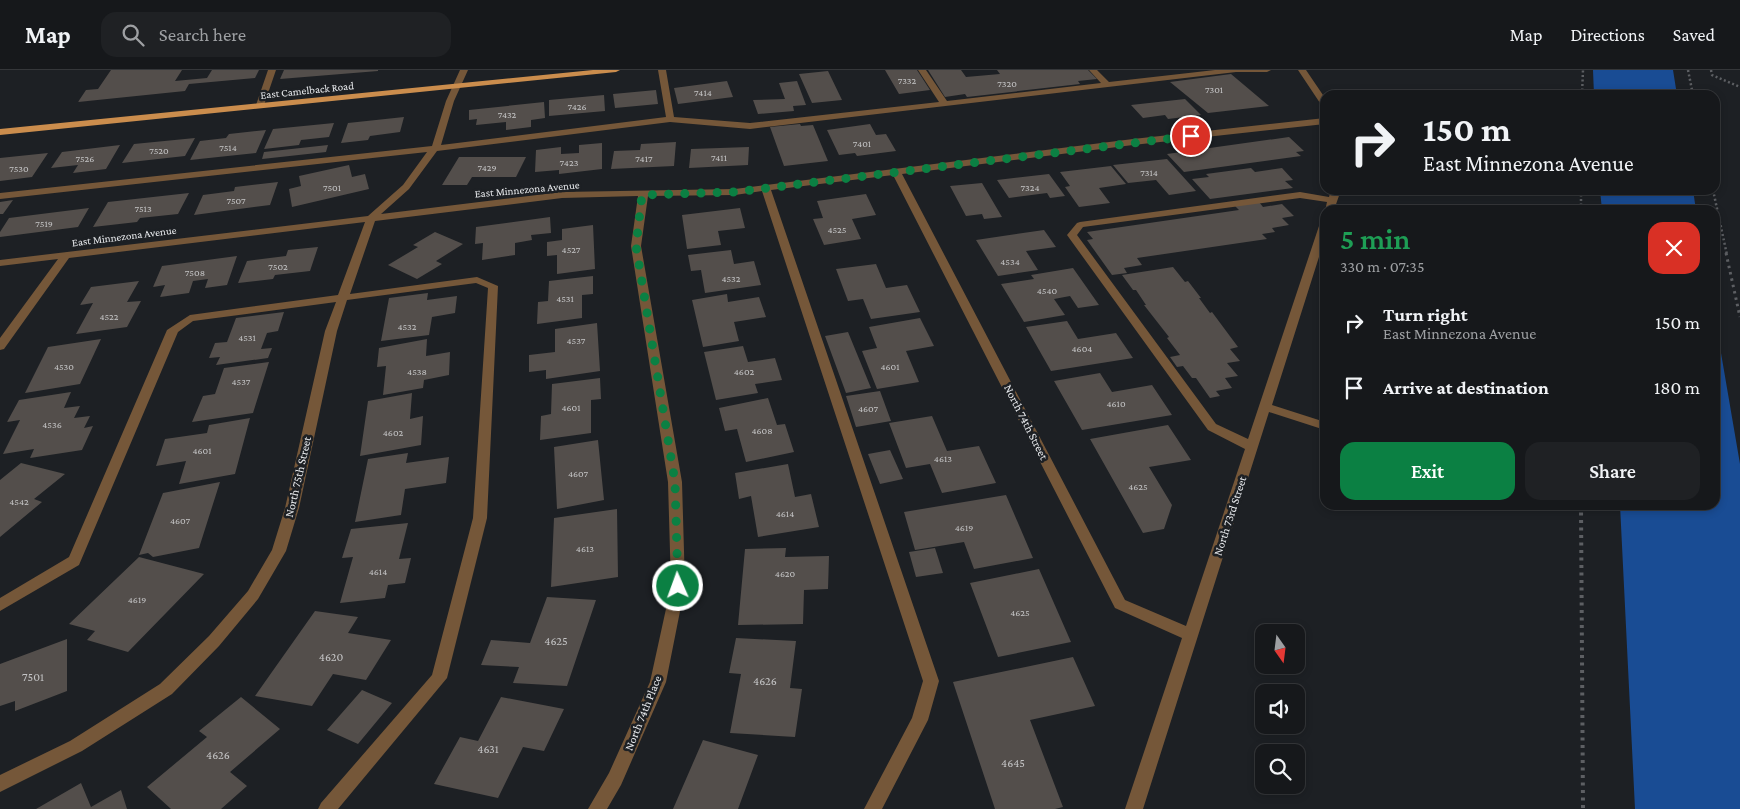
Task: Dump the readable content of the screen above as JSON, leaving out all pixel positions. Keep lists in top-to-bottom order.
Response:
{
  "streets": {
    "main road": ["East Camelback Road"],
    "street": [
      "East Minnezona Avenue",
      "North 74th Street",
      "North 75th Street",
      "North 73rd Street",
      "North 74th Place"
    ]
  },
  "crossings": [
    ["East Camelback Road", "North 75th Street"],
    ["East Minnezona Avenue", "North 74th Street"],
    ["East Minnezona Avenue", "North 75th Street"],
    ["East Minnezona Avenue", "North 74th Place"],
    ["North 74th Street", "North 73rd Street"]
  ],
  "house_numbers": [
    "7332",
    "7320",
    "7301",
    "7414",
    "7426",
    "7432",
    "7401",
    "7514",
    "7520",
    "7411",
    "7526",
    "7417",
    "7423",
    "7429",
    "7530",
    "7314",
    "7501",
    "7324",
    "7507",
    "7513",
    "7519",
    "4525",
    "4527",
    "4534",
    "7502",
    "7508",
    "4532",
    "4540",
    "4531",
    "4522",
    "4532",
    "4531",
    "4537",
    "4604",
    "4530",
    "4601",
    "4538",
    "4602",
    "4537",
    "4610",
    "4601",
    "4607",
    "4536",
    "4608",
    "4602",
    "4601",
    "4613",
    "4607",
    "4625",
    "4542",
    "4614",
    "4607",
    "4619",
    "4613",
    "4614",
    "4620",
    "4619",
    "4625",
    "4625",
    "4620",
    "7501",
    "4626",
    "4631",
    "4626",
    "4645"
  ],
  "north": "bottom",
  "page": {
    "header": "Map",
    "search": "Search here",
    "nav": ["Map", "Directions", "Saved"],
    "turn": ["150 m", "East Minnezona Avenue"],
    "heading": ["5 min", "330 m · 07:35"],
    "list": [
      {
        "name": "Turn right",
        "note": "East Minnezona Avenue",
        "value": "150 m"
      },
      {
        "name": "Arrive at destination",
        "value": "180 m"
      }
    ],
    "buttons": ["Exit", "Share"]
  }
}
